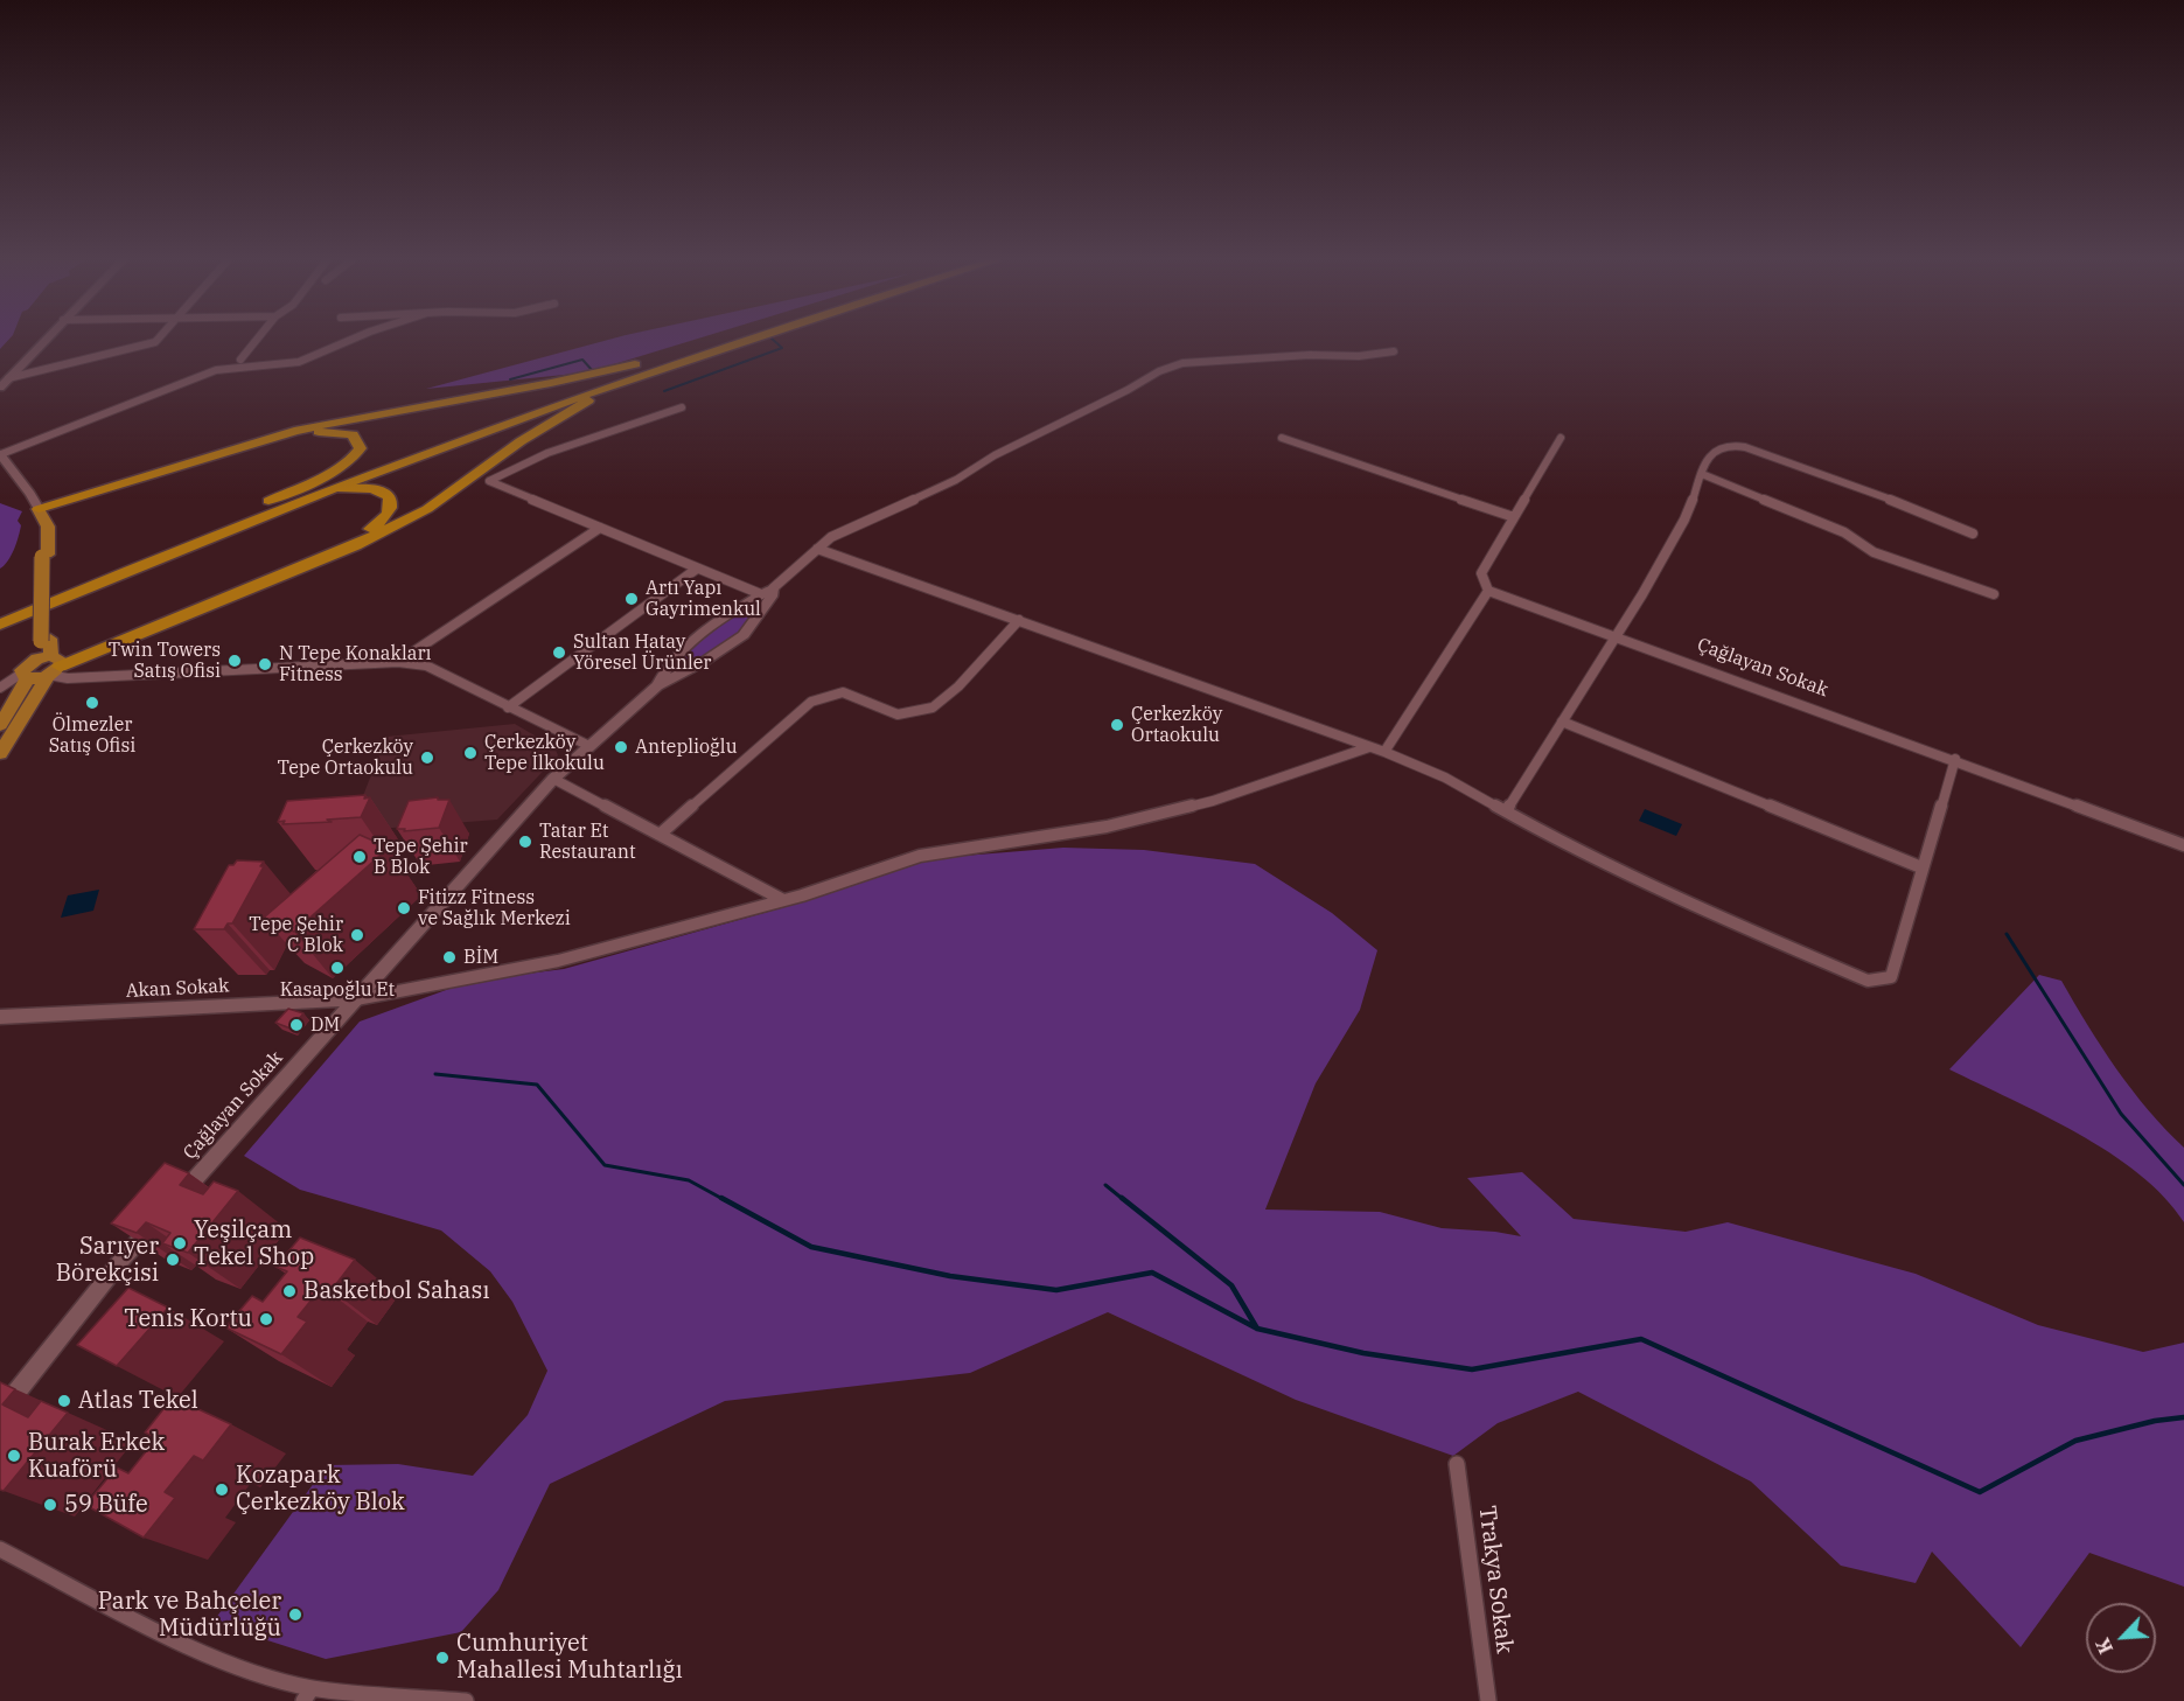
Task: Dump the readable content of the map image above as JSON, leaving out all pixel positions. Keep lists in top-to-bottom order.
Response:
{
  "streets": {
    "street": ["Çağlayan Sokak", "Akan Sokak", "Trakya Sokak"]
  },
  "crossings": [
    ["Çağlayan Sokak", "Akan Sokak"]
  ],
  "places": [
    "Artı Yapı Gayrimenkul",
    "Sultan Hatay Yöresel Ürünler",
    "Twin Towers Satış Ofisi",
    "N Tepe Konakları Fitness",
    "Ölmezler Satış Ofisi",
    "Çerkezköy Ortaokulu",
    "Anteplioğlu",
    "Çerkezköy Tepe İlkokulu",
    "Çerkezköy Tepe Ortaokulu",
    "Tatar Et Restaurant",
    "Tepe Şehir B Blok",
    "Fitizz Fitness ve Sağlık Merkezi",
    "Tepe Şehir C Blok",
    "BİM",
    "Kasapoğlu Et",
    "DM",
    "Yeşilçam Tekel Shop",
    "Sarıyer Börekçisi",
    "Basketbol Sahası",
    "Tenis Kortu",
    "Atlas Tekel",
    "Burak Erkek Kuaförü",
    "Kozapark Çerkezköy Blok",
    "59 Büfe",
    "Park ve Bahçeler Müdürlüğü",
    "Cumhuriyet Mahallesi Muhtarlığı"
  ],
  "north": "bottom left"
}
